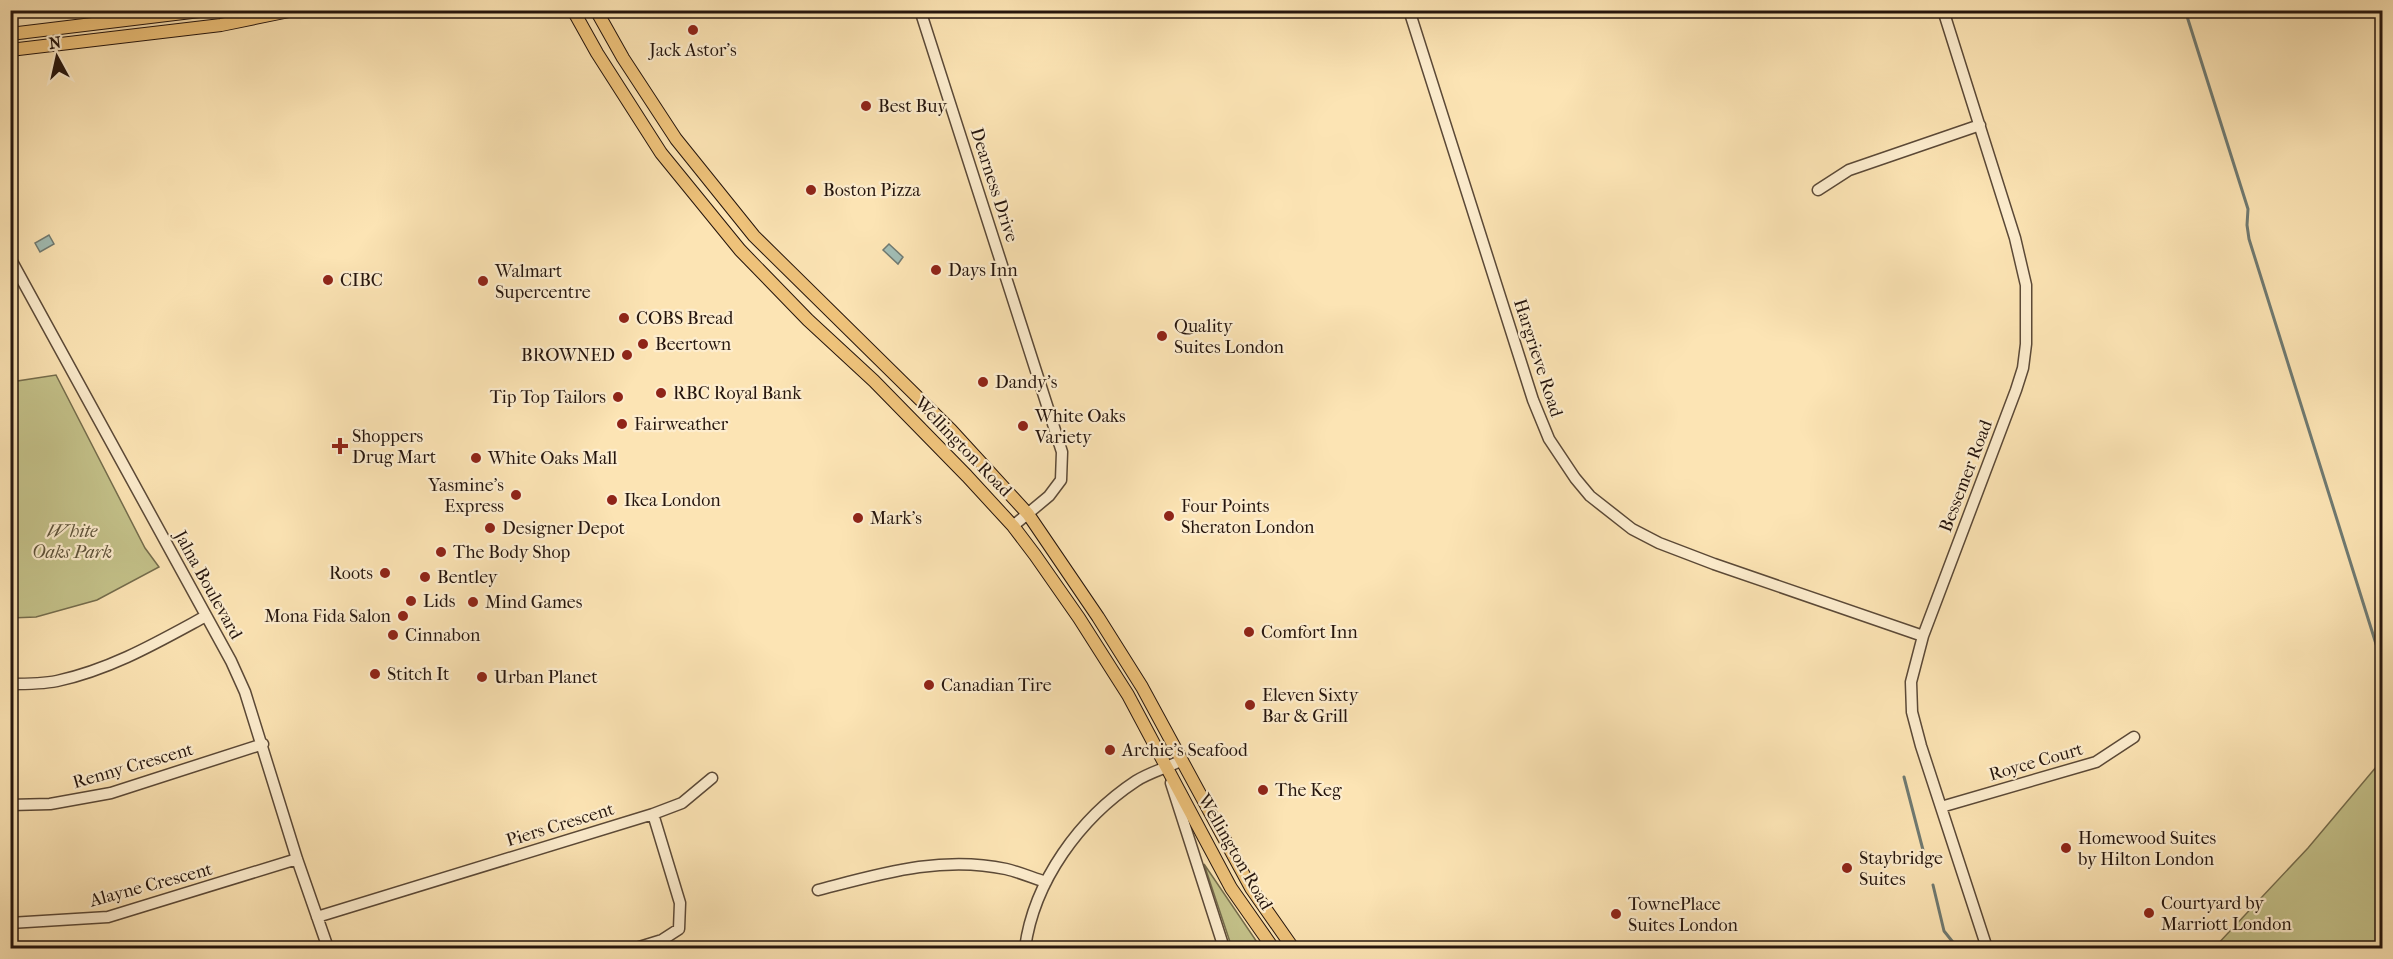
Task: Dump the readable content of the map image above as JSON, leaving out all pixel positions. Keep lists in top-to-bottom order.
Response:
{
  "streets": {
    "main road": ["Wellington Road"],
    "street": [
      "Dearness Drive",
      "Hargrieve Road",
      "Bessemer Road",
      "Jalna Boulevard",
      "Royce Court",
      "Renny Crescent",
      "Piers Crescent",
      "Alayne Crescent"
    ]
  },
  "crossings": [
    ["Dearness Drive", "Wellington Road"],
    ["Hargrieve Road", "Bessemer Road"],
    ["Bessemer Road", "Royce Court"],
    ["Jalna Boulevard", "Renny Crescent"],
    ["Jalna Boulevard", "Piers Crescent"],
    ["Jalna Boulevard", "Alayne Crescent"]
  ],
  "parks": ["White Oaks Park"],
  "places": {
    "other": [
      "Jack Astor's",
      "Best Buy",
      "Boston Pizza",
      "Days Inn",
      "CIBC",
      "Walmart Supercentre",
      "COBS Bread",
      "Quality Suites London",
      "Beertown",
      "BROWNED",
      "Dandy's",
      "RBC Royal Bank",
      "Tip Top Tailors",
      "Fairweather",
      "White Oaks Variety",
      "White Oaks Mall",
      "Yasmine's Express",
      "Ikea London",
      "Four Points Sheraton London",
      "Mark's",
      "Designer Depot",
      "The Body Shop",
      "Roots",
      "Bentley",
      "Lids",
      "Mind Games",
      "Mona Fida Salon",
      "Comfort Inn",
      "Cinnabon",
      "Stitch It",
      "Urban Planet",
      "Canadian Tire",
      "Eleven Sixty Bar & Grill",
      "Archie's Seafood",
      "The Keg",
      "Homewood Suites by Hilton London",
      "Staybridge Suites",
      "Courtyard by Marriott London",
      "TownePlace Suites London"
    ],
    "health": ["Shoppers Drug Mart"]
  },
  "north": "top"
}
